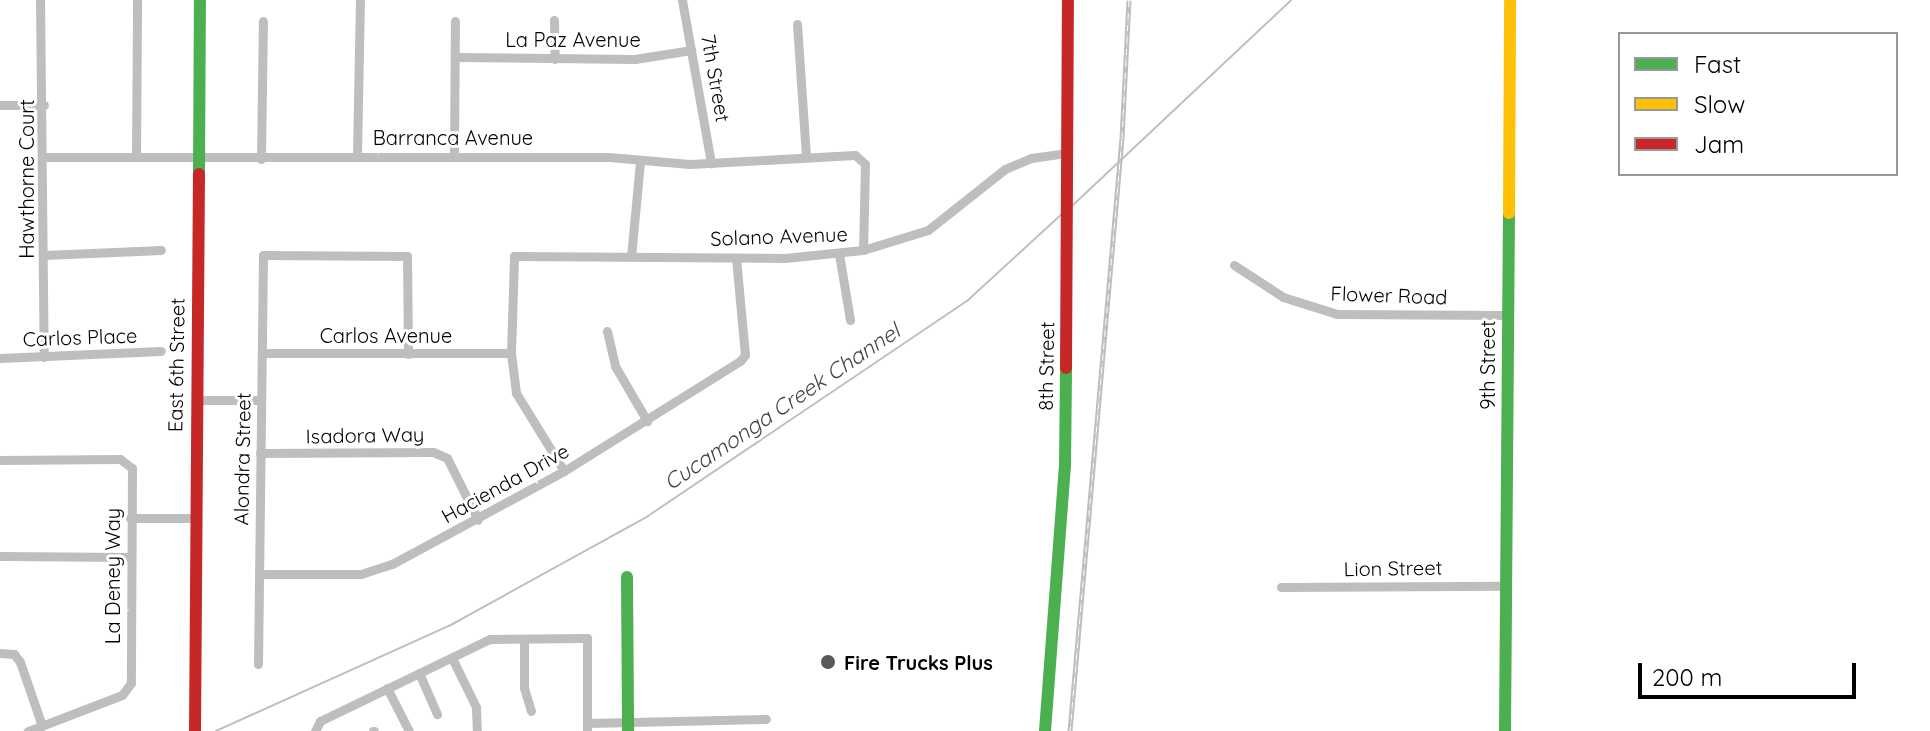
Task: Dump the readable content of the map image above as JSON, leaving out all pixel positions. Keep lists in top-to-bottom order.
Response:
{
  "streets": {
    "street": [
      "La Paz Avenue",
      "7th Street",
      "Barranca Avenue",
      "Hawthorne Court",
      "Solano Avenue",
      "Flower Road",
      "Carlos Avenue",
      "Carlos Place",
      "East 6th Street",
      "9th Street",
      "8th Street",
      "Isadora Way",
      "Alondra Street",
      "Hacienda Drive",
      "Lion Street",
      "La Deney Way"
    ]
  },
  "crossings": [
    ["La Paz Avenue", "7th Street"],
    ["7th Street", "Barranca Avenue"],
    ["Barranca Avenue", "Hawthorne Court"],
    ["Barranca Avenue", "Solano Avenue"],
    ["Barranca Avenue", "East 6th Street"],
    ["Hawthorne Court", "Carlos Place"],
    ["Solano Avenue", "Carlos Avenue"],
    ["Solano Avenue", "8th Street"],
    ["Solano Avenue", "Hacienda Drive"],
    ["Flower Road", "9th Street"],
    ["Carlos Avenue", "Alondra Street"],
    ["9th Street", "Lion Street"],
    ["Isadora Way", "Alondra Street"],
    ["Isadora Way", "Hacienda Drive"],
    ["Alondra Street", "Hacienda Drive"]
  ],
  "water": ["Cucamonga Creek Channel"],
  "places": ["Fire Trucks Plus"],
  "legend": ["Fast", "Slow", "Jam"],
  "scale_bar": "200 m"
}
